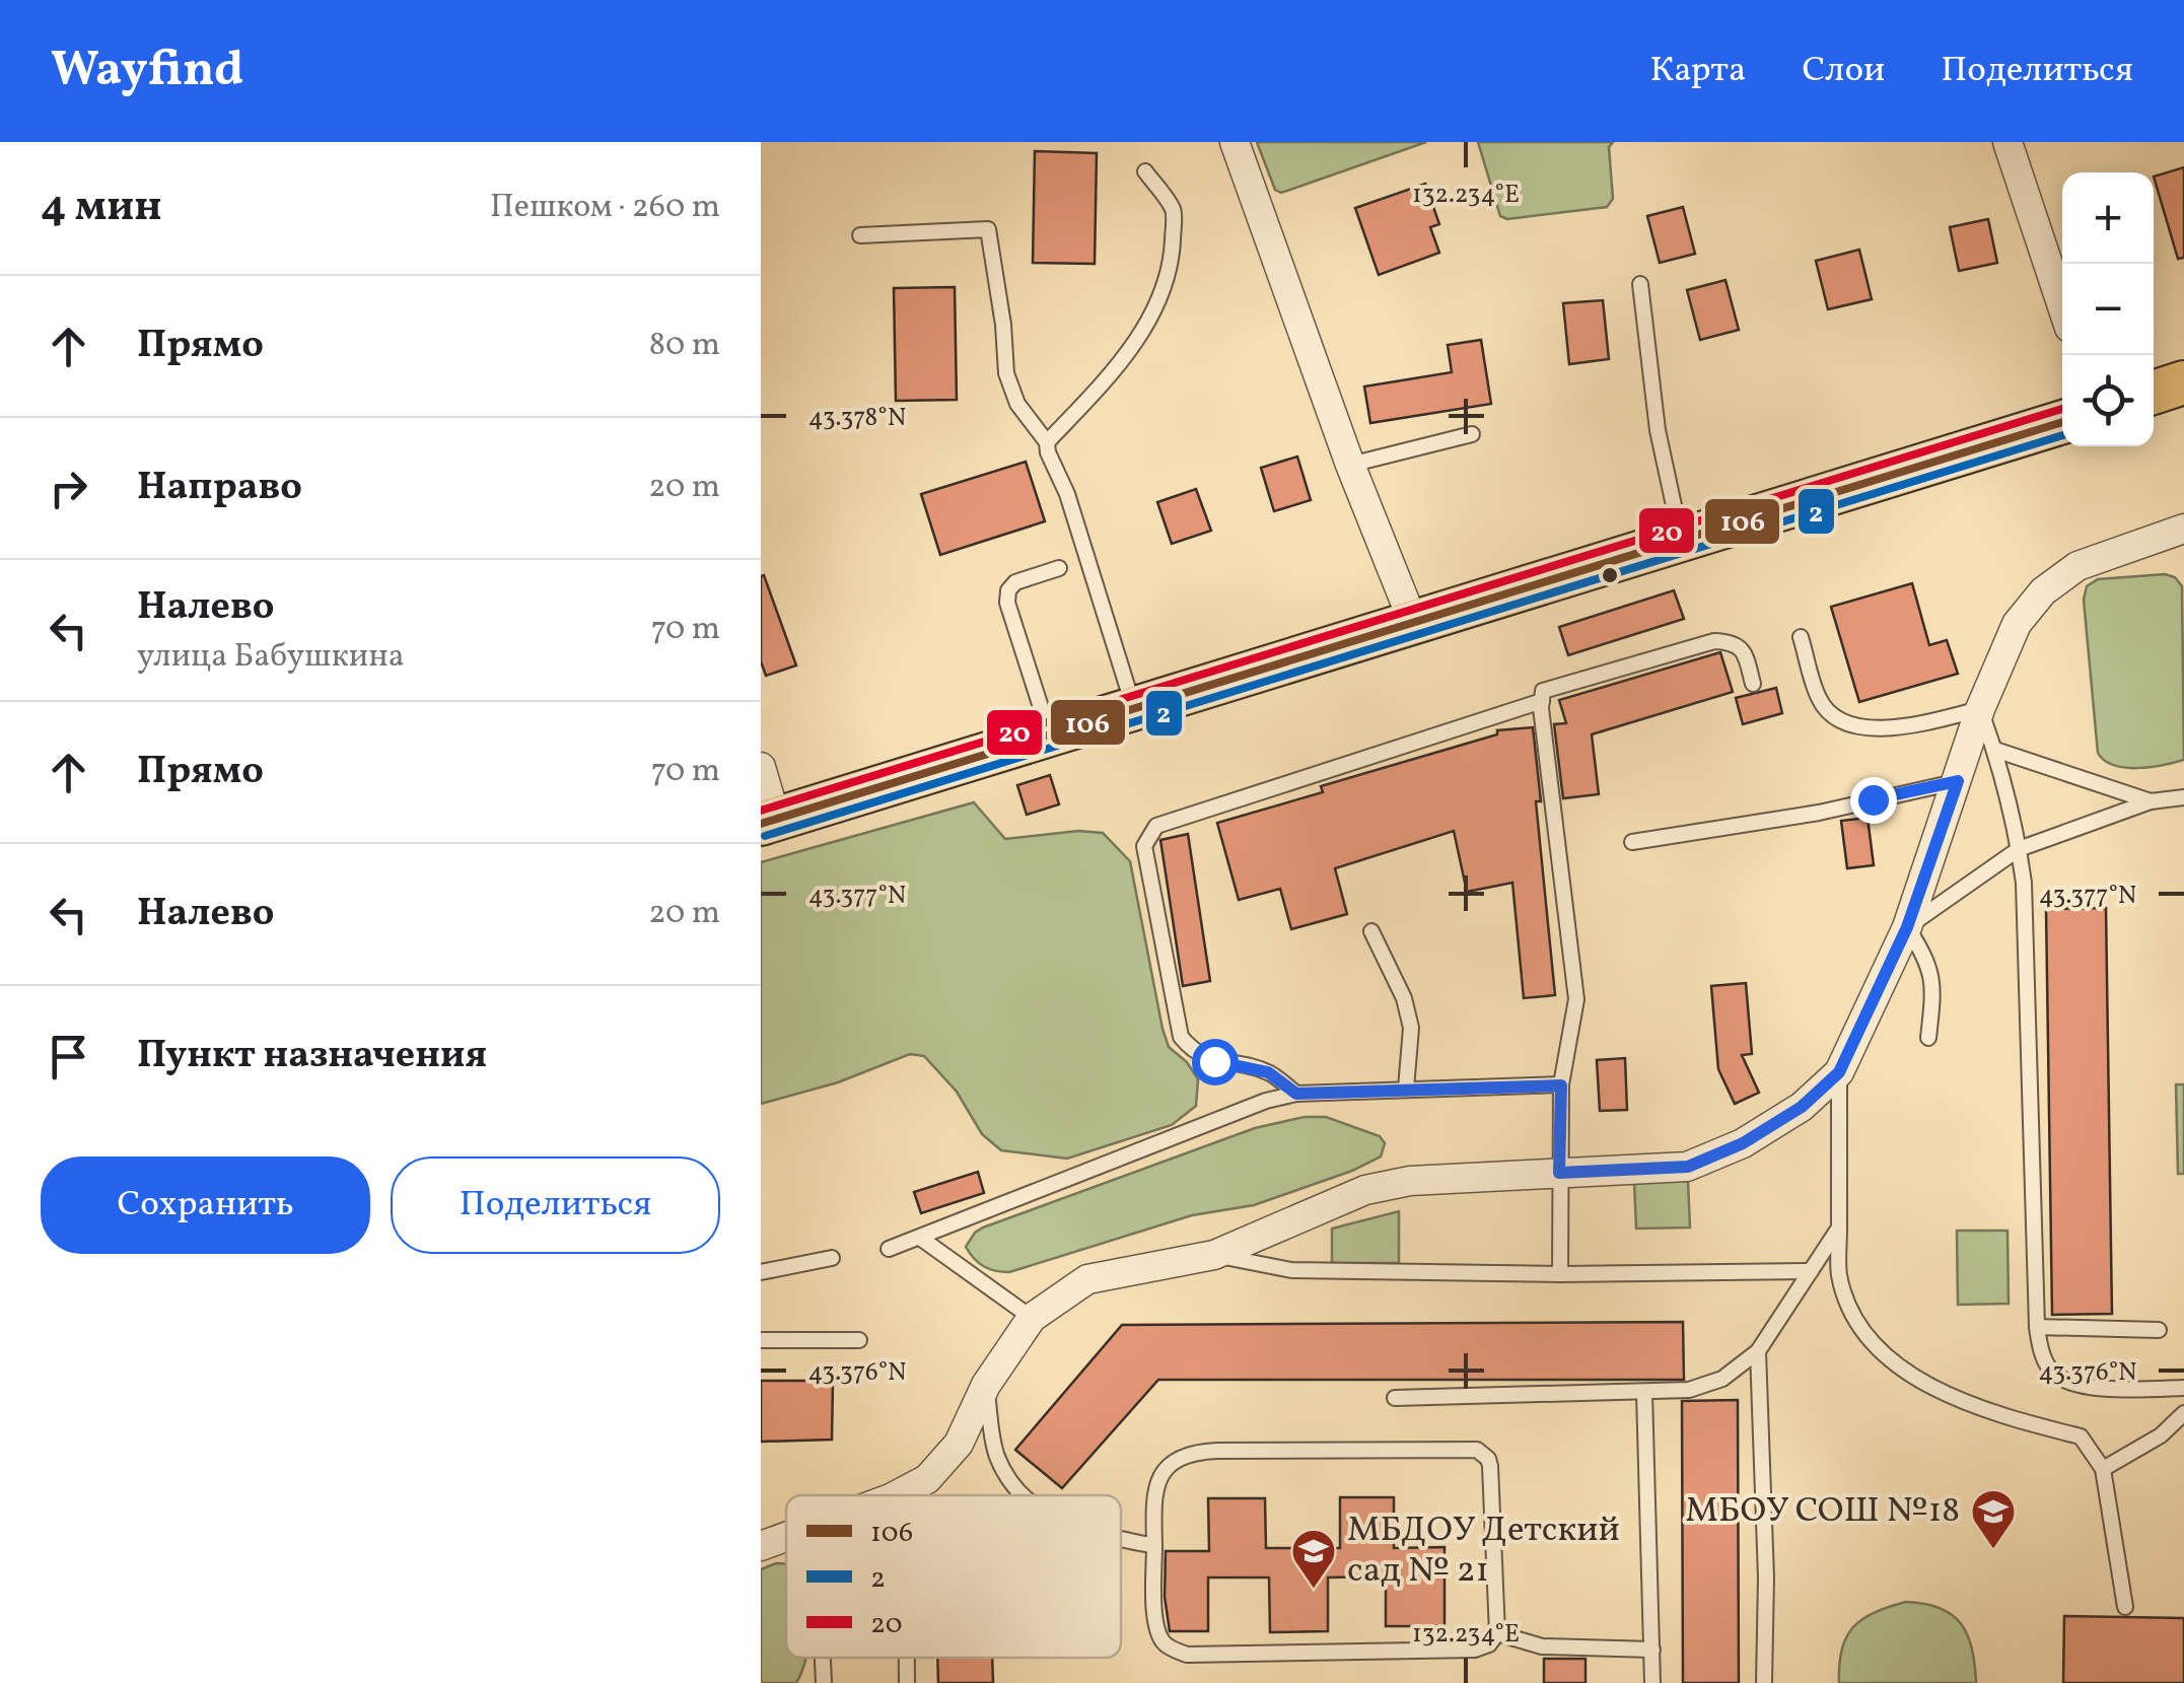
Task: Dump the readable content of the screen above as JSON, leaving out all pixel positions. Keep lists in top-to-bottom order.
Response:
{
  "places": {
    "school or university": ["МБОУ СОШ №18", "МБДОУ Детский сад № 21"]
  },
  "lines": ["transit line 20", "transit line 106", "transit line 2"],
  "legend": ["106", "2", "20"],
  "page": {
    "header": "Wayfind",
    "nav": ["Карта", "Слои", "Поделиться"],
    "heading": ["4 мин", "Пешком · 260 m"],
    "map_buttons": ["+", "−"],
    "list": [
      ["Прямо", "80 m"],
      ["Направо", "20 m"],
      ["Налево", "улица Бабушкина", "70 m"],
      ["Прямо", "70 m"],
      ["Налево", "20 m"],
      "Пункт назначения"
    ],
    "buttons": ["Сохранить", "Поделиться"]
  },
  "coordinates": [
    "132.234°E",
    "43.378°N",
    "43.377°N",
    "43.376°N"
  ]
}
